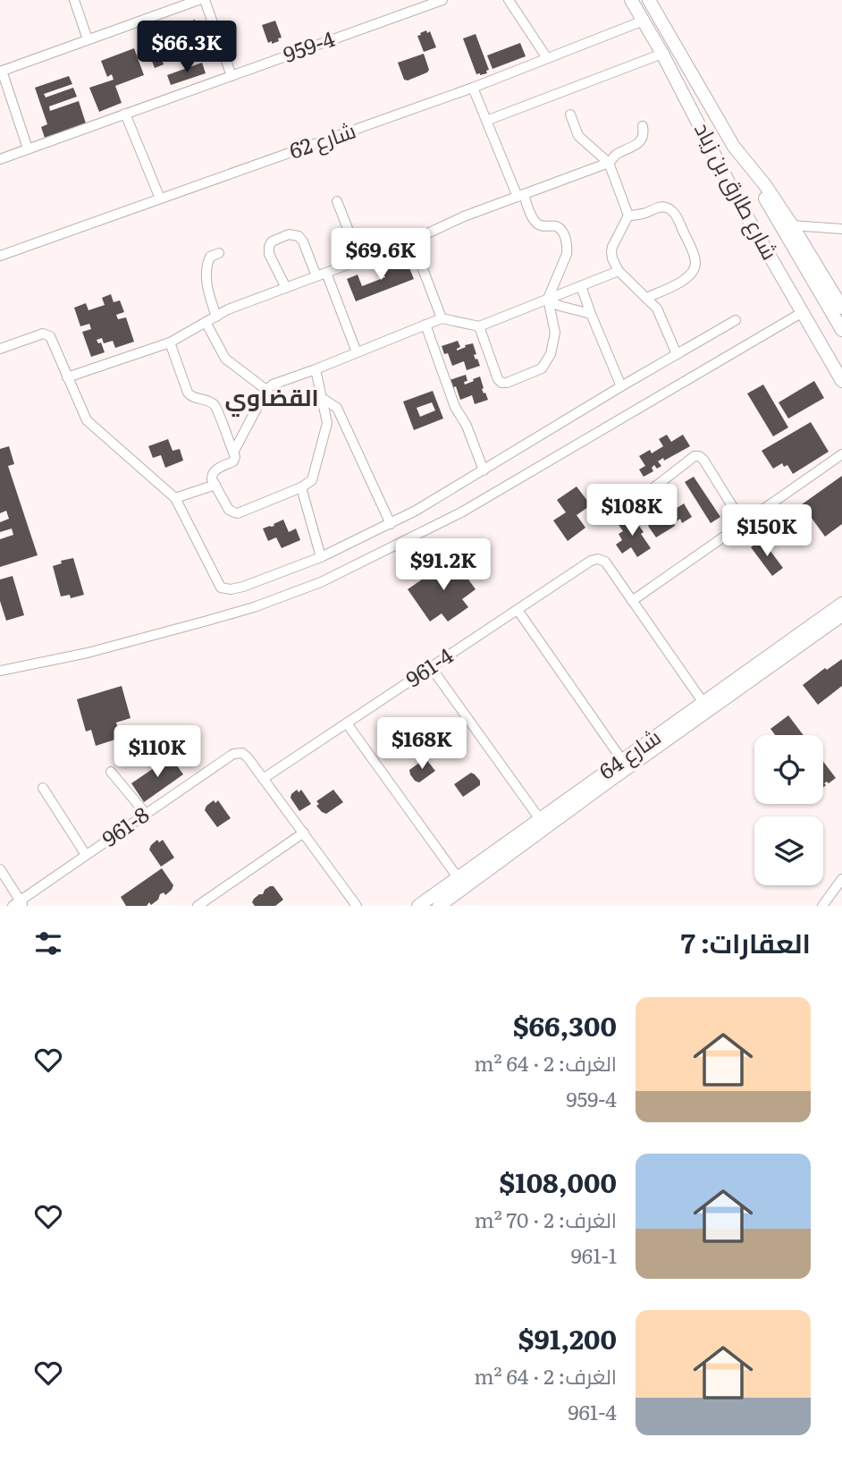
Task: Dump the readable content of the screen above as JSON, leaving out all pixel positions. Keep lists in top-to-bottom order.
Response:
{
  "streets": {
    "main road": ["شارع طارق بن زياد", "شارع 64"],
    "street": [
      "959-4",
      "شارع 62",
      "961-4",
      "961-8"
    ]
  },
  "crossings": [
    ["شارع 62", "شارع طارق بن زياد"],
    ["961-4", "961-8"]
  ],
  "districts": ["القضاوي"],
  "page": {
    "price": [
      "$66.3K",
      "$69.6K",
      "$108K",
      "$150K",
      "$91.2K",
      "$168K",
      "$110K"
    ],
    "heading": "العقارات: 7",
    "list": [
      {
        "name": "$66,300",
        "note": "الغرف: 2 · 64 m² · 959-4"
      },
      {
        "name": "$108,000",
        "note": "الغرف: 2 · 70 m² · 961-1"
      },
      {
        "name": "$91,200",
        "note": "الغرف: 2 · 64 m² · 961-4"
      }
    ]
  }
}
